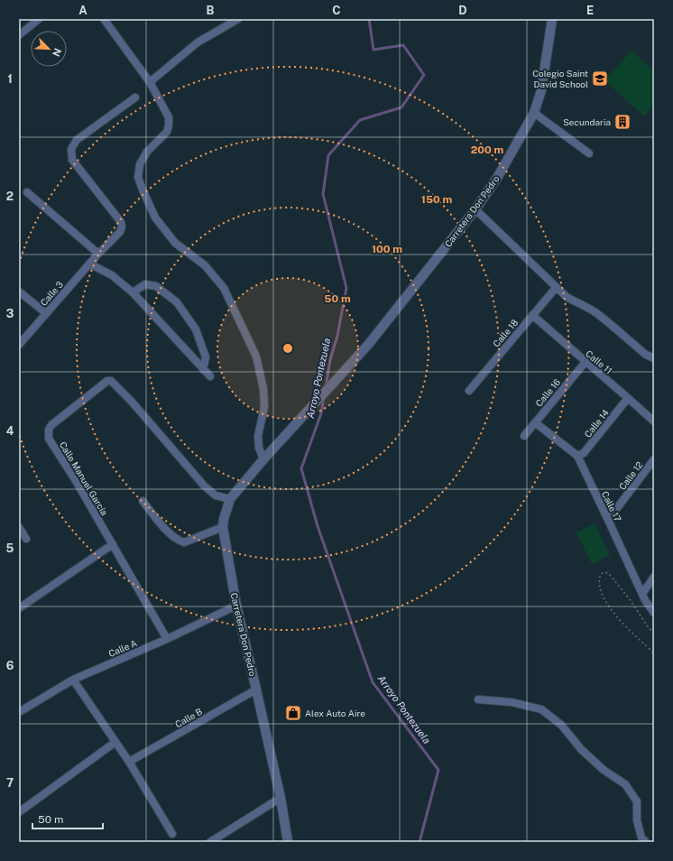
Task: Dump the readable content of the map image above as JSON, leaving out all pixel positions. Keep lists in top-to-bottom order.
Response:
{
  "streets": {
    "street": [
      "Carretera Don Pedro",
      "Calle 3",
      "Calle 18",
      "Calle 11",
      "Calle 16",
      "Calle 14",
      "Calle 12",
      "Calle Manuel García",
      "Calle 17",
      "Calle A",
      "Calle B"
    ]
  },
  "crossings": [
    ["Carretera Don Pedro", "Calle Manuel García"],
    ["Carretera Don Pedro", "Calle A"],
    ["Carretera Don Pedro", "Calle B"],
    ["Calle 18", "Calle 11"],
    ["Calle 11", "Calle 16"],
    ["Calle 11", "Calle 14"],
    ["Calle 16", "Calle 17"],
    ["Calle 14", "Calle 17"],
    ["Calle 12", "Calle 17"],
    ["Calle Manuel García", "Calle A"]
  ],
  "water": ["Arroyo Pontezuela"],
  "places": {
    "school or university": ["Colegio Saint David School"],
    "building": ["Secundaria"],
    "shop": ["Alex Auto Aire"]
  },
  "scale_bar": "50 m",
  "north": "bottom right",
  "grid": {
    "columns": [
      "A",
      "B",
      "C",
      "D",
      "E"
    ],
    "rows": [
      "1",
      "2",
      "3",
      "4",
      "5",
      "6",
      "7"
    ]
  },
  "rings": [
    "200 m",
    "150 m",
    "100 m",
    "50 m"
  ]
}
